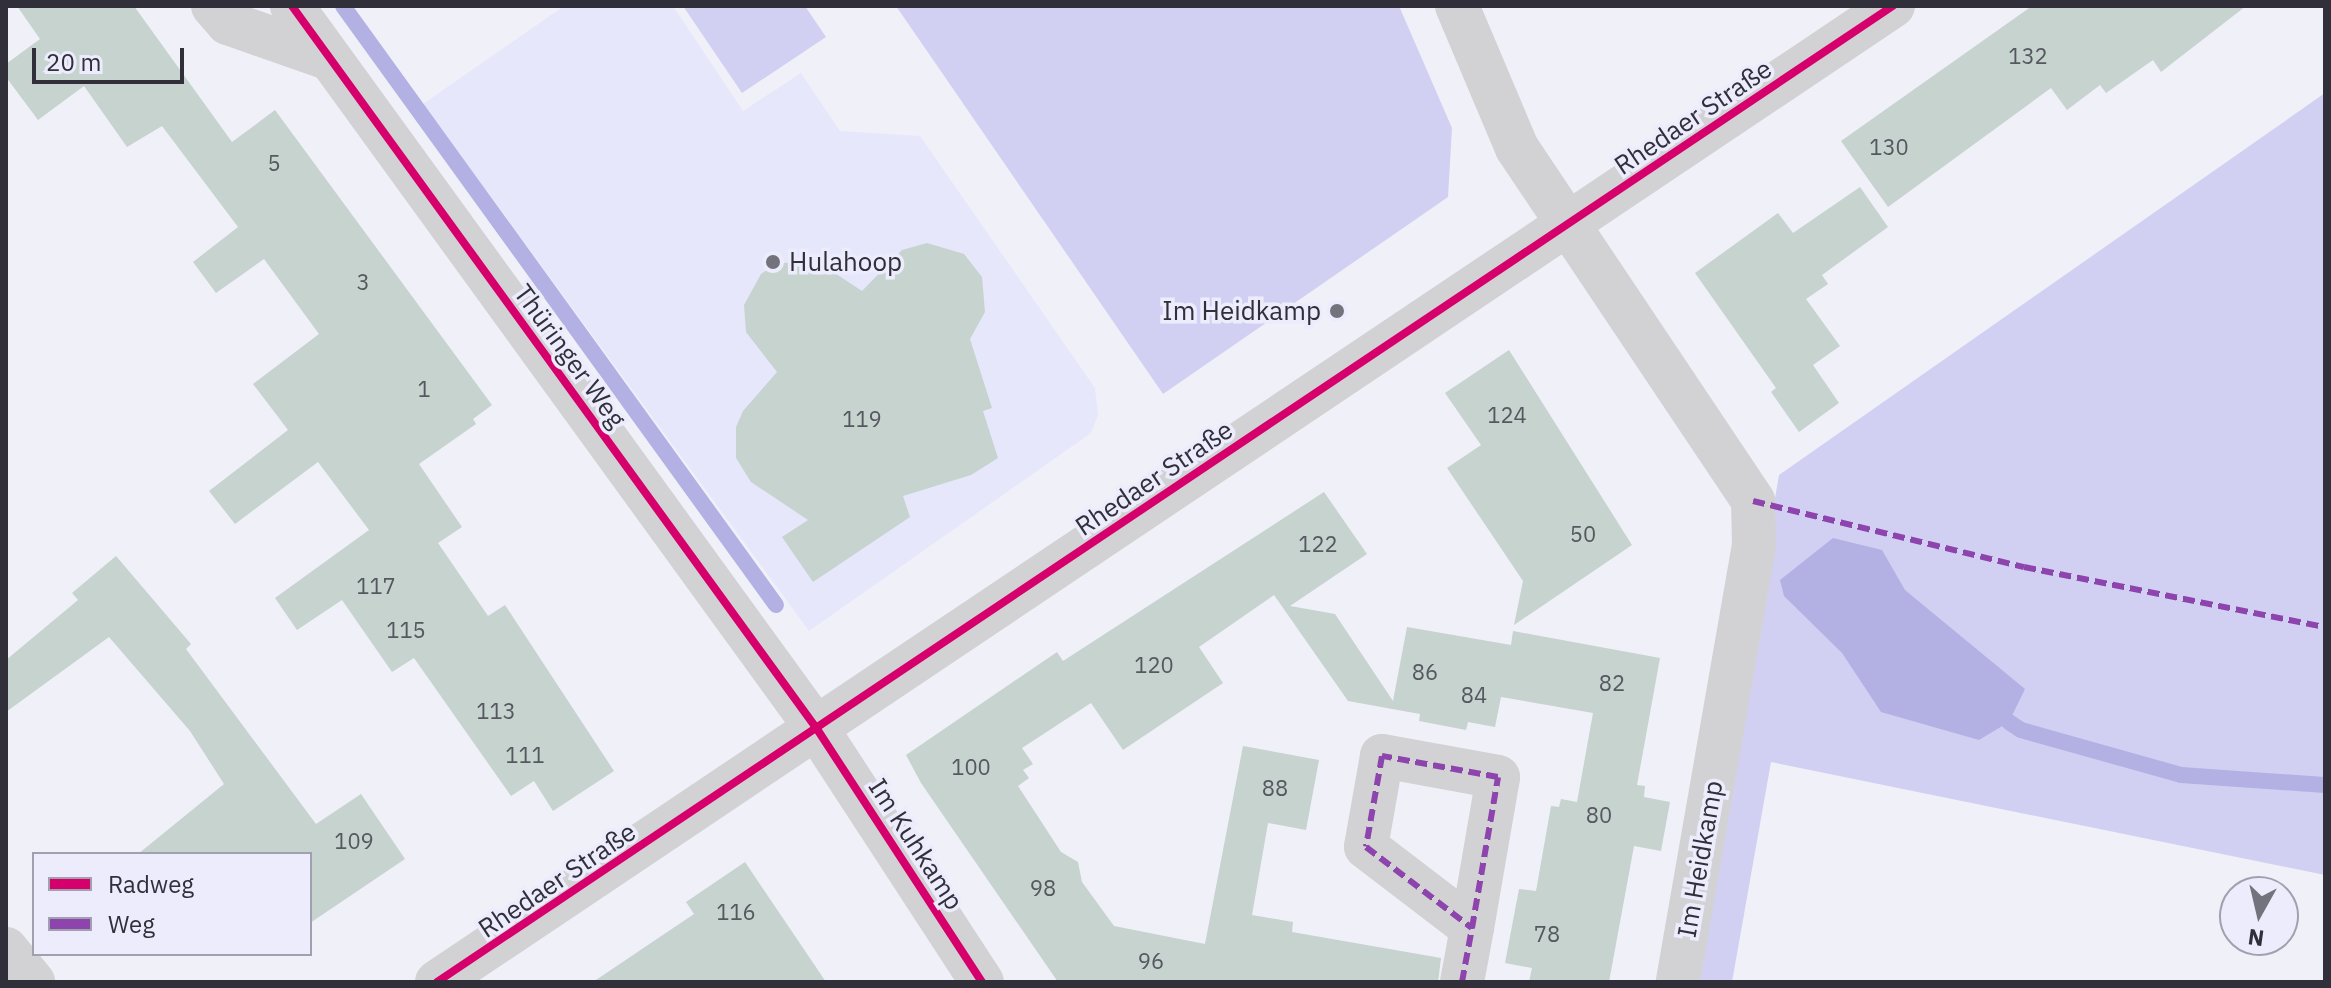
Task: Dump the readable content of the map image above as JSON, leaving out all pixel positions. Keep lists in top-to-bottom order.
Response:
{
  "streets": {
    "street": [
      "Rhedaer Straße",
      "Thüringer Weg",
      "Im Kuhkamp",
      "Im Heidkamp"
    ]
  },
  "crossings": [
    ["Rhedaer Straße", "Thüringer Weg"],
    ["Rhedaer Straße", "Im Kuhkamp"],
    ["Rhedaer Straße", "Im Heidkamp"],
    ["Thüringer Weg", "Im Kuhkamp"]
  ],
  "places": ["Hulahoop", "Im Heidkamp"],
  "house_numbers": [
    "132",
    "130",
    "5",
    "3",
    "1",
    "124",
    "119",
    "50",
    "122",
    "117",
    "115",
    "120",
    "86",
    "82",
    "84",
    "113",
    "111",
    "100",
    "88",
    "80",
    "109",
    "98",
    "116",
    "78",
    "96"
  ],
  "legend": ["Radweg", "Weg"],
  "scale_bar": "20 m",
  "north": "bottom"
}
